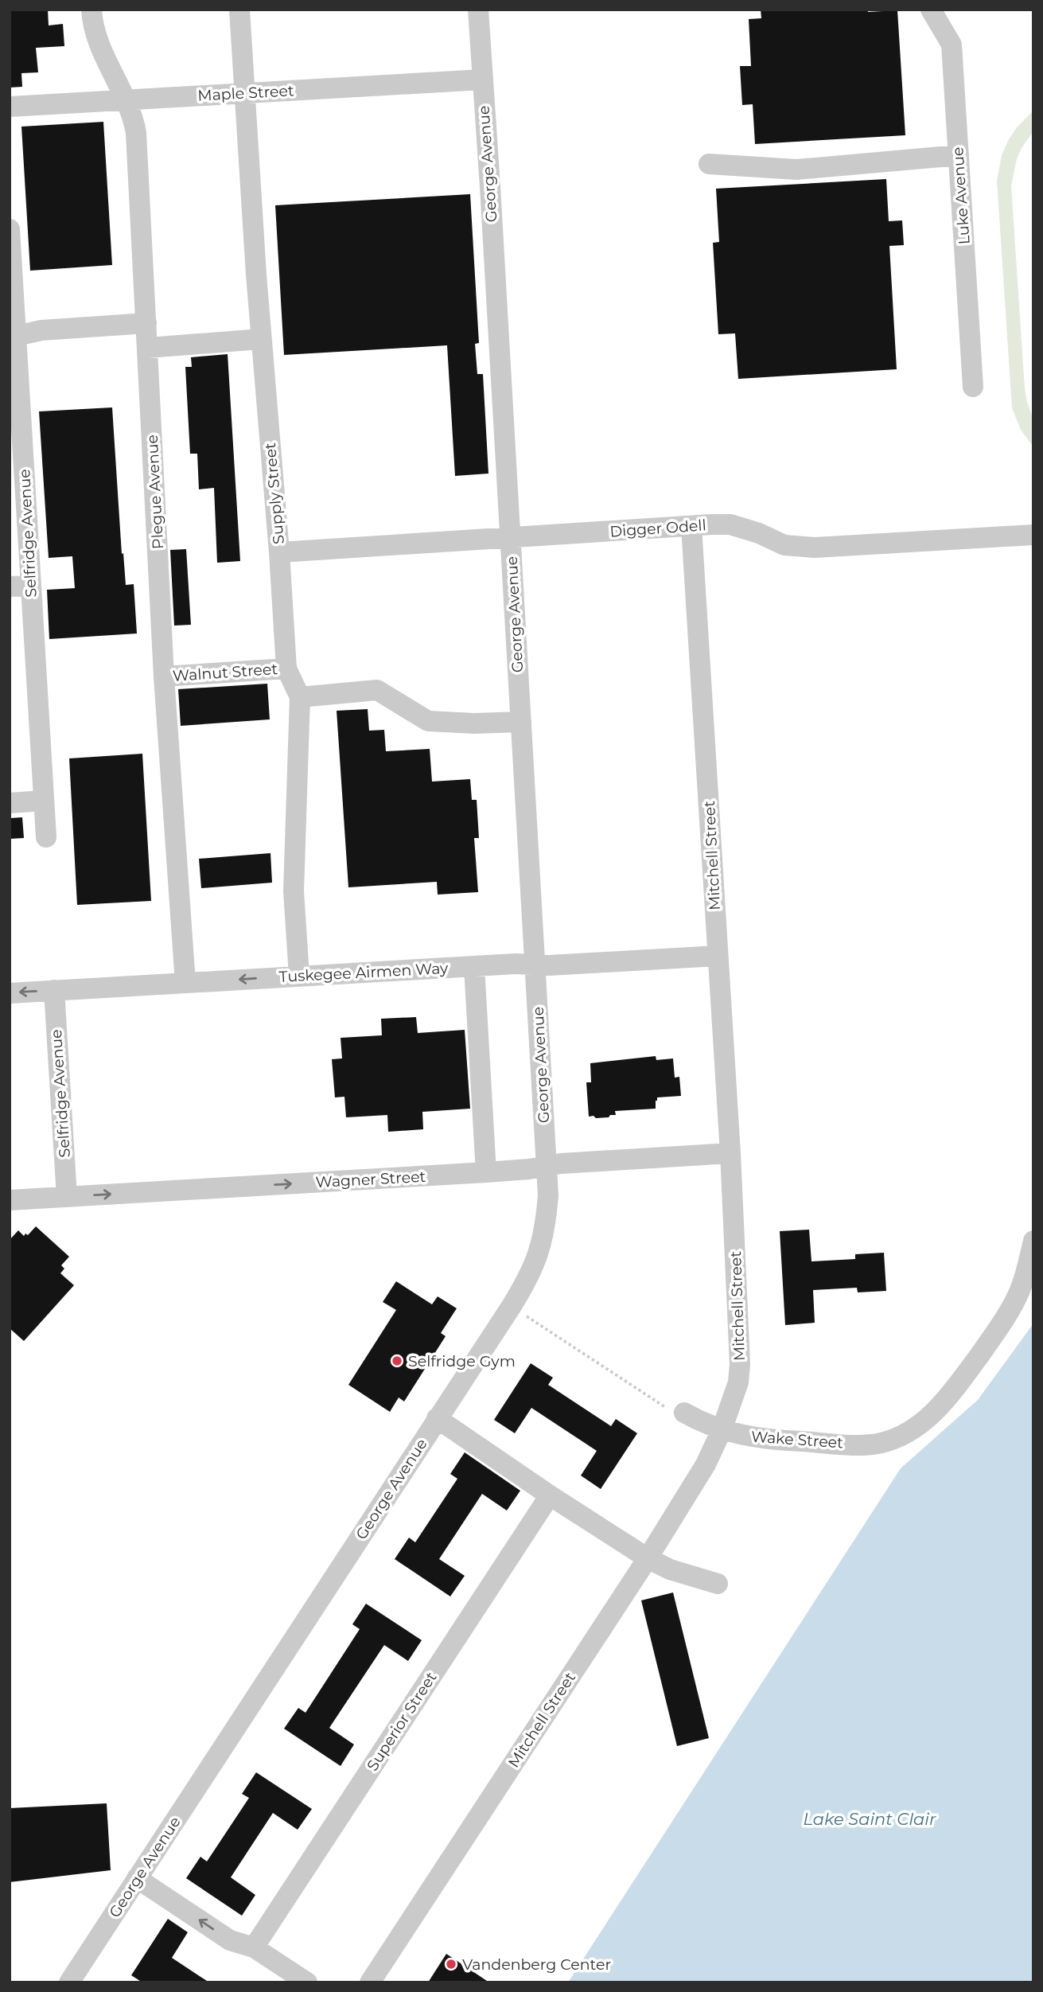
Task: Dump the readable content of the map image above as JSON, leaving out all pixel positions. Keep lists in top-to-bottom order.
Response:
{
  "streets": {
    "street": [
      "Maple Street",
      "George Avenue",
      "Luke Avenue",
      "Plegue Avenue",
      "Supply Street",
      "Digger Odell",
      "Selfridge Avenue",
      "Walnut Street",
      "Mitchell Street",
      "Tuskegee Airmen Way",
      "Wagner Street",
      "Wake Street",
      "Superior Street"
    ]
  },
  "crossings": [
    ["Maple Street", "George Avenue"],
    ["Maple Street", "Plegue Avenue"],
    ["Maple Street", "Supply Street"],
    ["George Avenue", "Digger Odell"],
    ["George Avenue", "Tuskegee Airmen Way"],
    ["George Avenue", "Wagner Street"],
    ["Plegue Avenue", "Walnut Street"],
    ["Plegue Avenue", "Tuskegee Airmen Way"],
    ["Supply Street", "Digger Odell"],
    ["Supply Street", "Walnut Street"],
    ["Supply Street", "Tuskegee Airmen Way"],
    ["Digger Odell", "Mitchell Street"],
    ["Selfridge Avenue", "Tuskegee Airmen Way"],
    ["Selfridge Avenue", "Wagner Street"],
    ["Mitchell Street", "Tuskegee Airmen Way"],
    ["Mitchell Street", "Wagner Street"],
    ["Mitchell Street", "Wake Street"]
  ],
  "one_way": ["Wagner Street"],
  "water": ["Lake Saint Clair"],
  "places": ["Selfridge Gym", "Vandenberg Center"]
}
